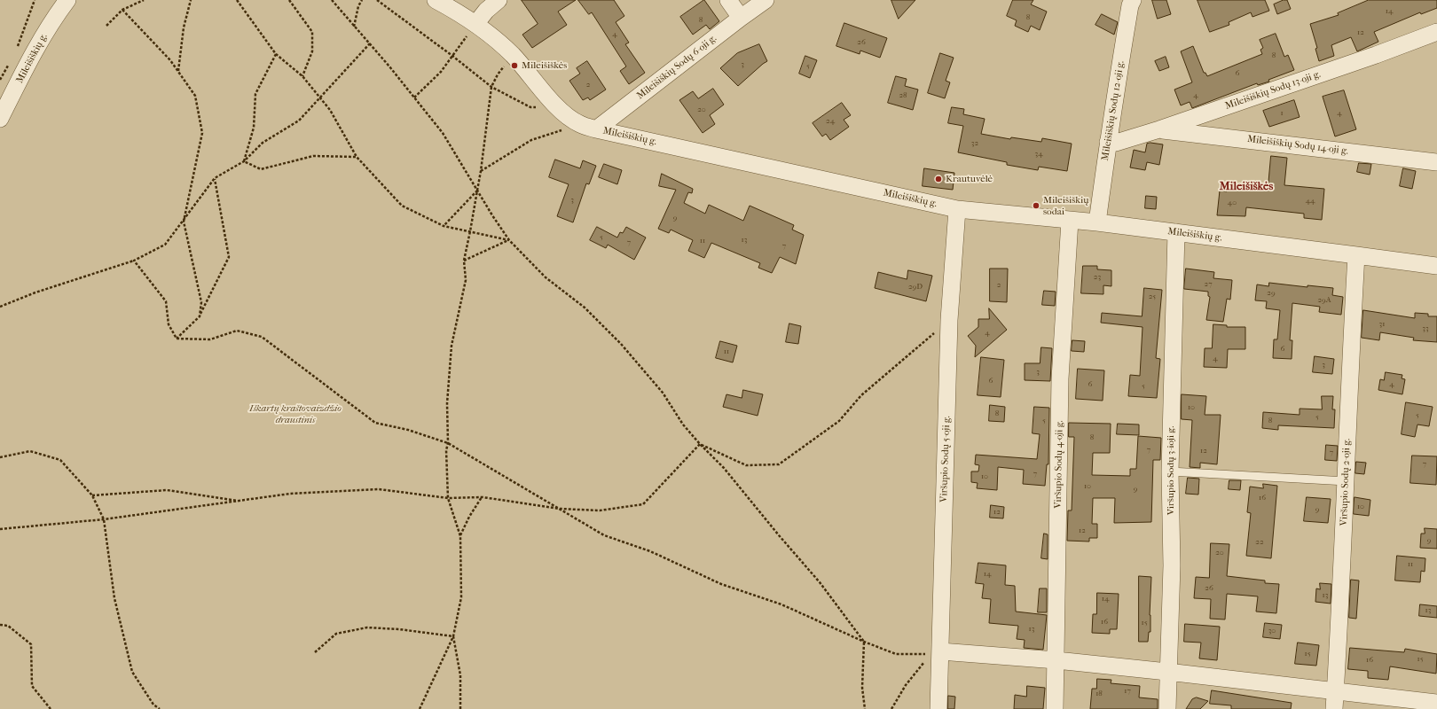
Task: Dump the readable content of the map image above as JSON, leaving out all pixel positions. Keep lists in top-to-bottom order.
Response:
{
  "streets": {
    "street": [
      "Mileišiškių g.",
      "Mileišiškių Sodų 6-oji g.",
      "Mileišiškių Sodų 13-oji g.",
      "Mileišiškių Sodų 12-oji g.",
      "Mileišiškių Sodų 14-oji g.",
      "Viršupio Sodų 5-oji g.",
      "Viršupio Sodų 4-oji g.",
      "Viršupio Sodų 3-ioji g.",
      "Viršupio Sodų 2-oji g."
    ]
  },
  "crossings": [
    ["Mileišiškių g.", "Mileišiškių Sodų 6-oji g."],
    ["Mileišiškių g.", "Mileišiškių Sodų 12-oji g."],
    ["Mileišiškių g.", "Viršupio Sodų 5-oji g."],
    ["Mileišiškių g.", "Viršupio Sodų 4-oji g."],
    ["Mileišiškių g.", "Viršupio Sodų 3-ioji g."],
    ["Mileišiškių g.", "Viršupio Sodų 2-oji g."],
    ["Mileišiškių Sodų 13-oji g.", "Mileišiškių Sodų 12-oji g."],
    ["Mileišiškių Sodų 13-oji g.", "Mileišiškių Sodų 14-oji g."]
  ],
  "districts": ["Mileišiškės"],
  "parks": ["Iškartų kraštovaizdžio draustinis"],
  "places": ["Mileišiškės", "Krautuvėlė", "Mileišiškių sodai"],
  "house_numbers": [
    "14",
    "8",
    "8",
    "12",
    "4",
    "26",
    "8",
    "3",
    "5",
    "6",
    "2",
    "28",
    "4",
    "20",
    "1",
    "4",
    "24",
    "32",
    "34",
    "3",
    "44",
    "40",
    "9",
    "5",
    "13",
    "11",
    "7",
    "7",
    "23",
    "27",
    "2",
    "29D",
    "29",
    "25",
    "29A",
    "31",
    "33",
    "4",
    "6",
    "11",
    "4",
    "3",
    "3",
    "6",
    "6",
    "4",
    "5",
    "10",
    "8",
    "5",
    "5",
    "5",
    "8",
    "8",
    "7",
    "12",
    "7",
    "7",
    "7",
    "10",
    "10",
    "9",
    "16",
    "10",
    "9",
    "12",
    "12",
    "9",
    "22",
    "20",
    "11",
    "14",
    "26",
    "13",
    "14",
    "13",
    "16",
    "15",
    "13",
    "30",
    "15",
    "15",
    "16",
    "17",
    "18"
  ]
}
